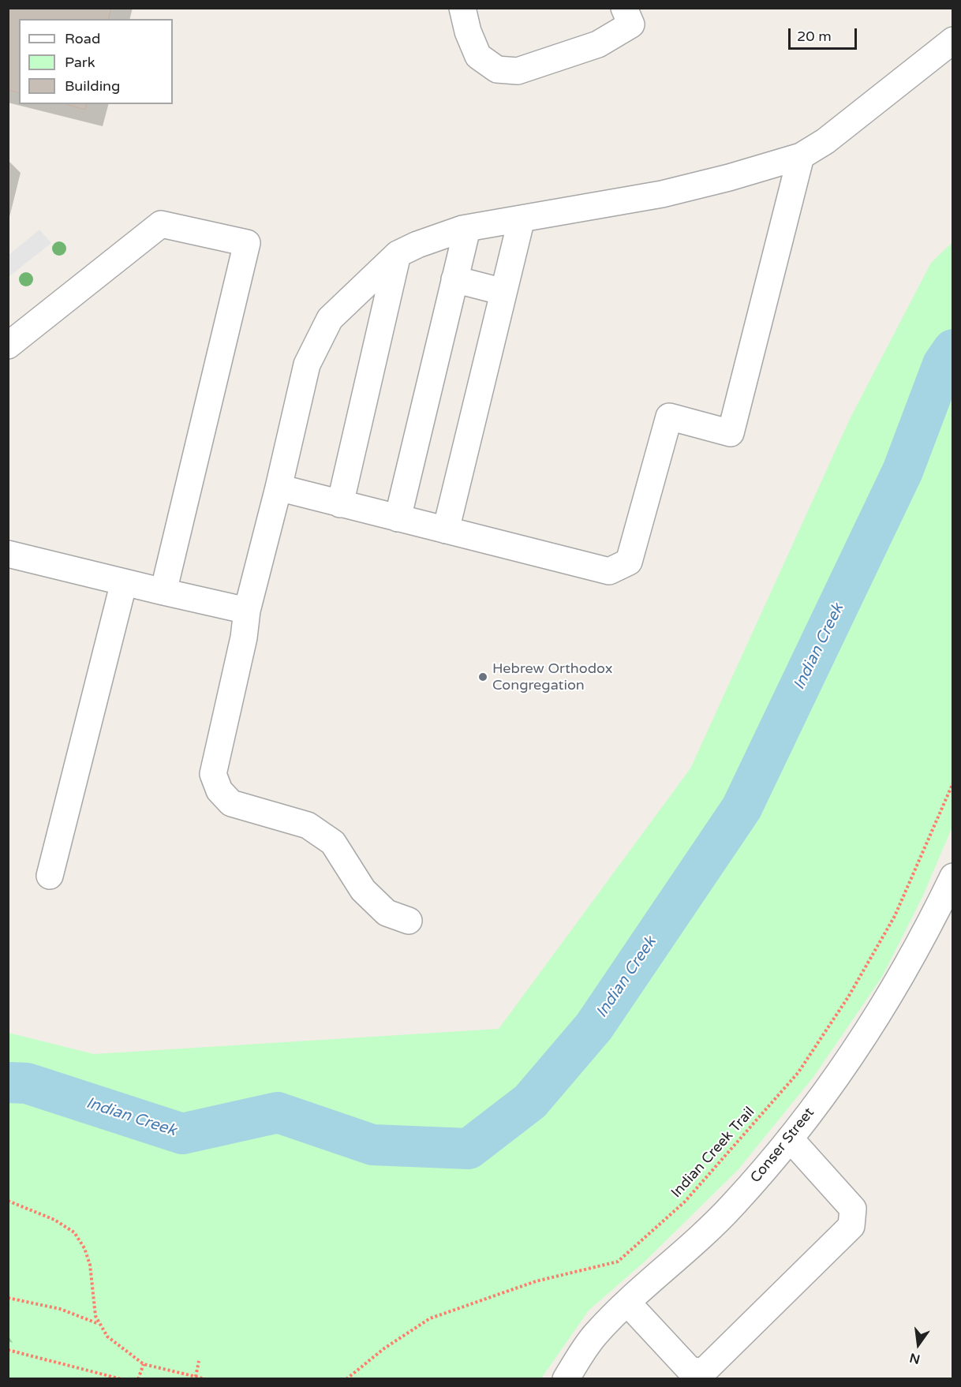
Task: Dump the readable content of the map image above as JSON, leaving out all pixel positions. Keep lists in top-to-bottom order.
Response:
{
  "streets": {
    "street": ["Conser Street"],
    "path": ["Indian Creek Trail"]
  },
  "water": ["Indian Creek"],
  "places": ["Hebrew Orthodox Congregation"],
  "legend": ["Road", "Park", "Building"],
  "scale_bar": "20 m",
  "north": "bottom"
}
